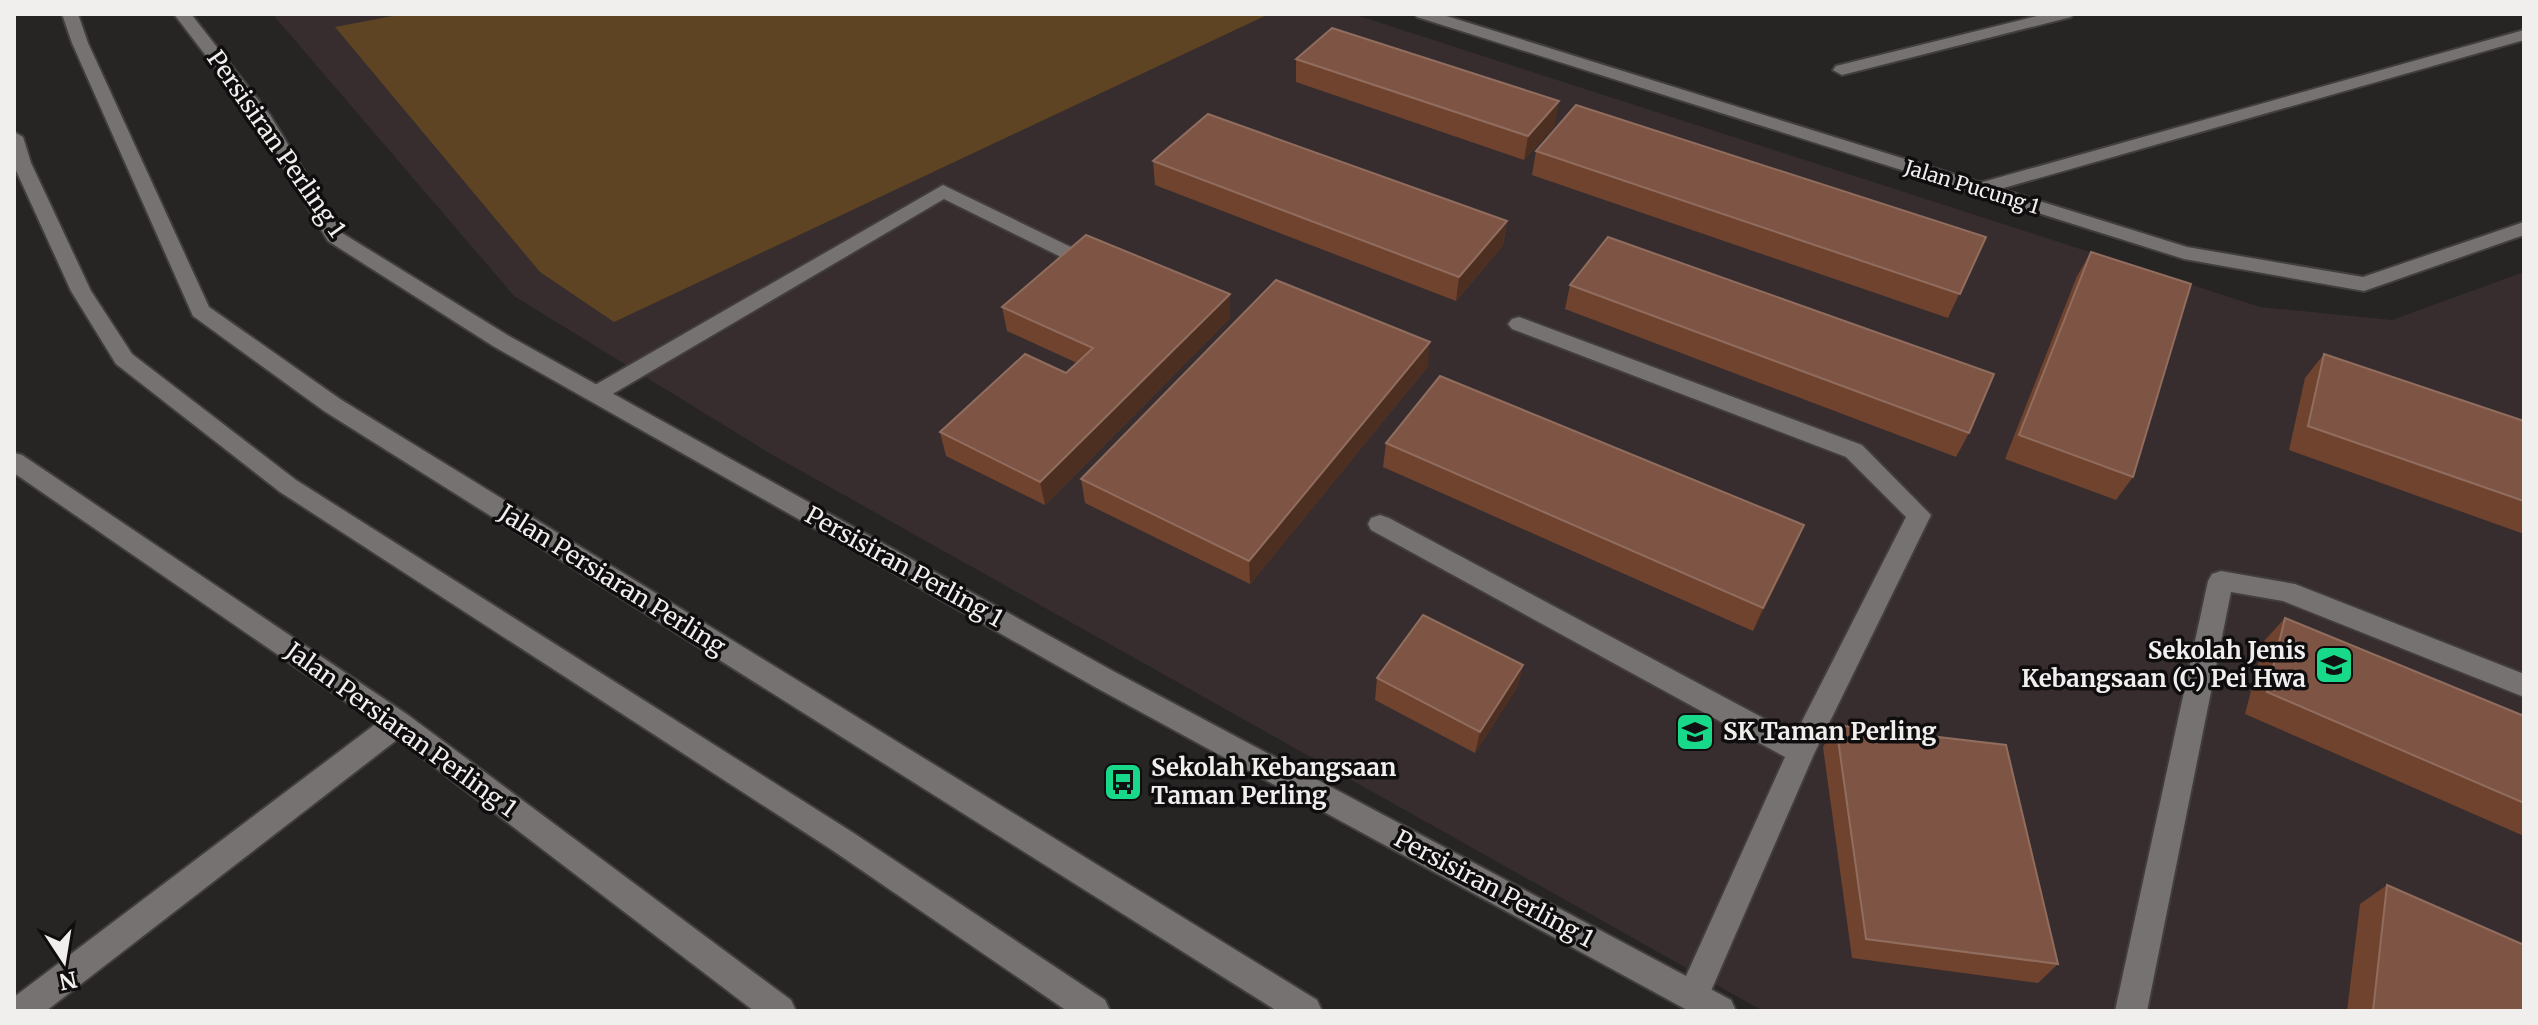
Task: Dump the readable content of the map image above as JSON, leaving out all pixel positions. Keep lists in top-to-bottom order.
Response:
{
  "streets": {
    "street": [
      "Persisiran Perling 1",
      "Jalan Pucung 1",
      "Jalan Persiaran Perling",
      "Jalan Persiaran Perling 1"
    ]
  },
  "places": {
    "school or university": ["Sekolah Jenis Kebangsaan (C) Pei Hwa", "SK Taman Perling"],
    "bus stop": ["Sekolah Kebangsaan Taman Perling"]
  },
  "north": "bottom"
}
